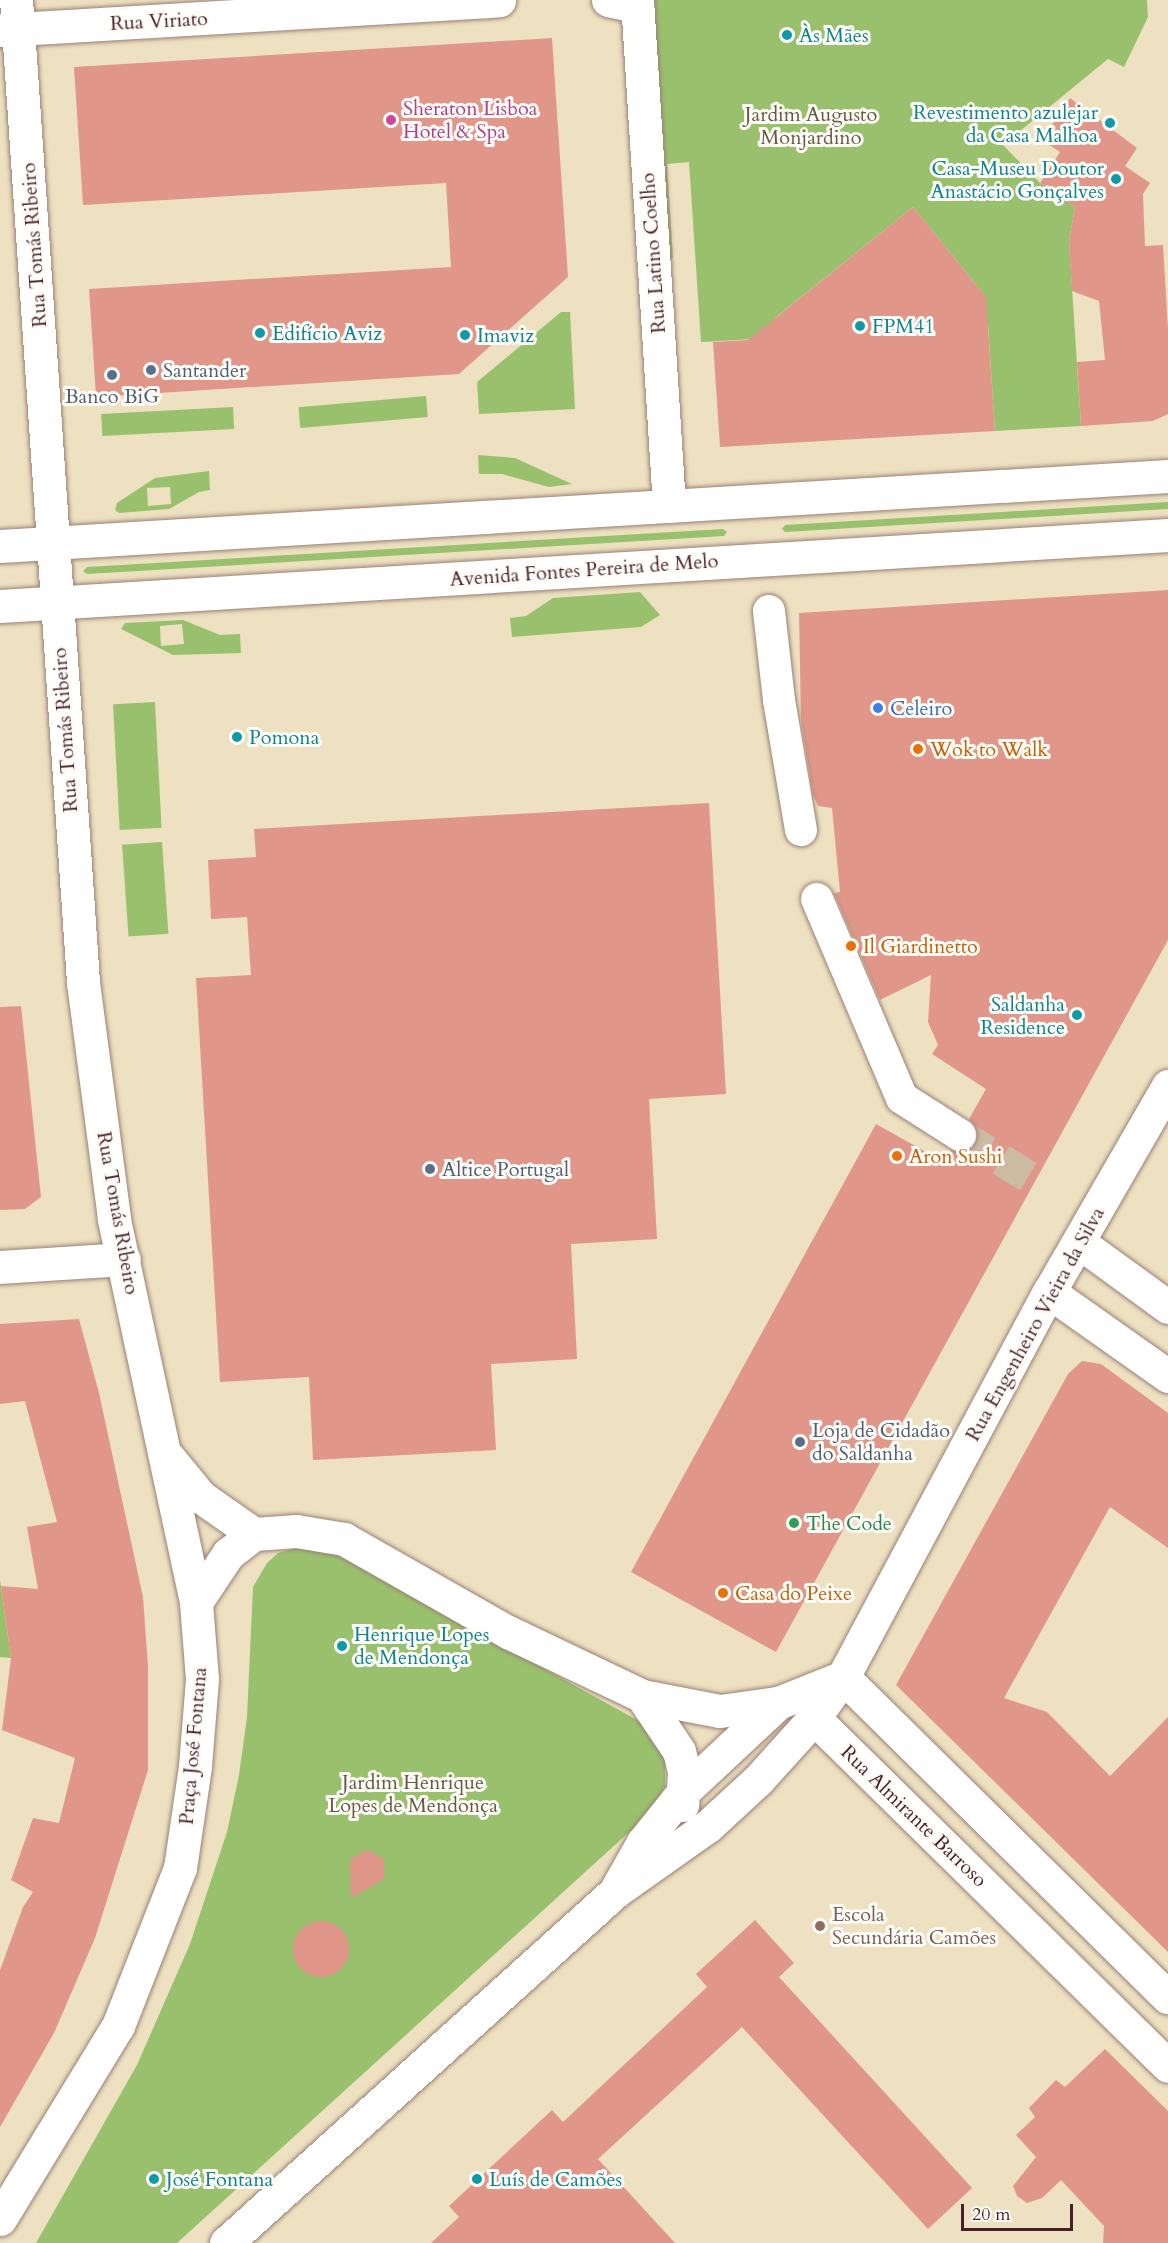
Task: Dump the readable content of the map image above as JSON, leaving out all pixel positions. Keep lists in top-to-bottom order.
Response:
{
  "streets": {
    "street": [
      "Rua Viriato",
      "Rua Tomás Ribeiro",
      "Rua Latino Coelho",
      "Avenida Fontes Pereira de Melo",
      "Rua Engenheiro Vieira da Silva",
      "Praça José Fontana",
      "Rua Almirante Barroso"
    ]
  },
  "crossings": [
    ["Rua Viriato", "Rua Tomás Ribeiro"],
    ["Rua Tomás Ribeiro", "Avenida Fontes Pereira de Melo"],
    ["Rua Tomás Ribeiro", "Praça José Fontana"],
    ["Rua Engenheiro Vieira da Silva", "Rua Almirante Barroso"]
  ],
  "parks": ["Jardim Augusto Monjardino", "Jardim Henrique Lopes de Mendonça"],
  "places": [
    "Às Mães",
    "Sheraton Lisboa Hotel & Spa",
    "Revestimento azulejar da Casa Malhoa",
    "Casa-Museu Doutor Anastácio Gonçalves",
    "FPM41",
    "Edifício Aviz",
    "Imaviz",
    "Santander",
    "Banco BiG",
    "Celeiro",
    "Pomona",
    "Wok to Walk",
    "Il Giardinetto",
    "Saldanha Residence",
    "Aron Sushi",
    "Altice Portugal",
    "Loja de Cidadão do Saldanha",
    "The Code",
    "Casa do Peixe",
    "Henrique Lopes de Mendonça",
    "Escola Secundária Camões",
    "José Fontana",
    "Luís de Camões"
  ],
  "scale_bar": "20 m"
}
